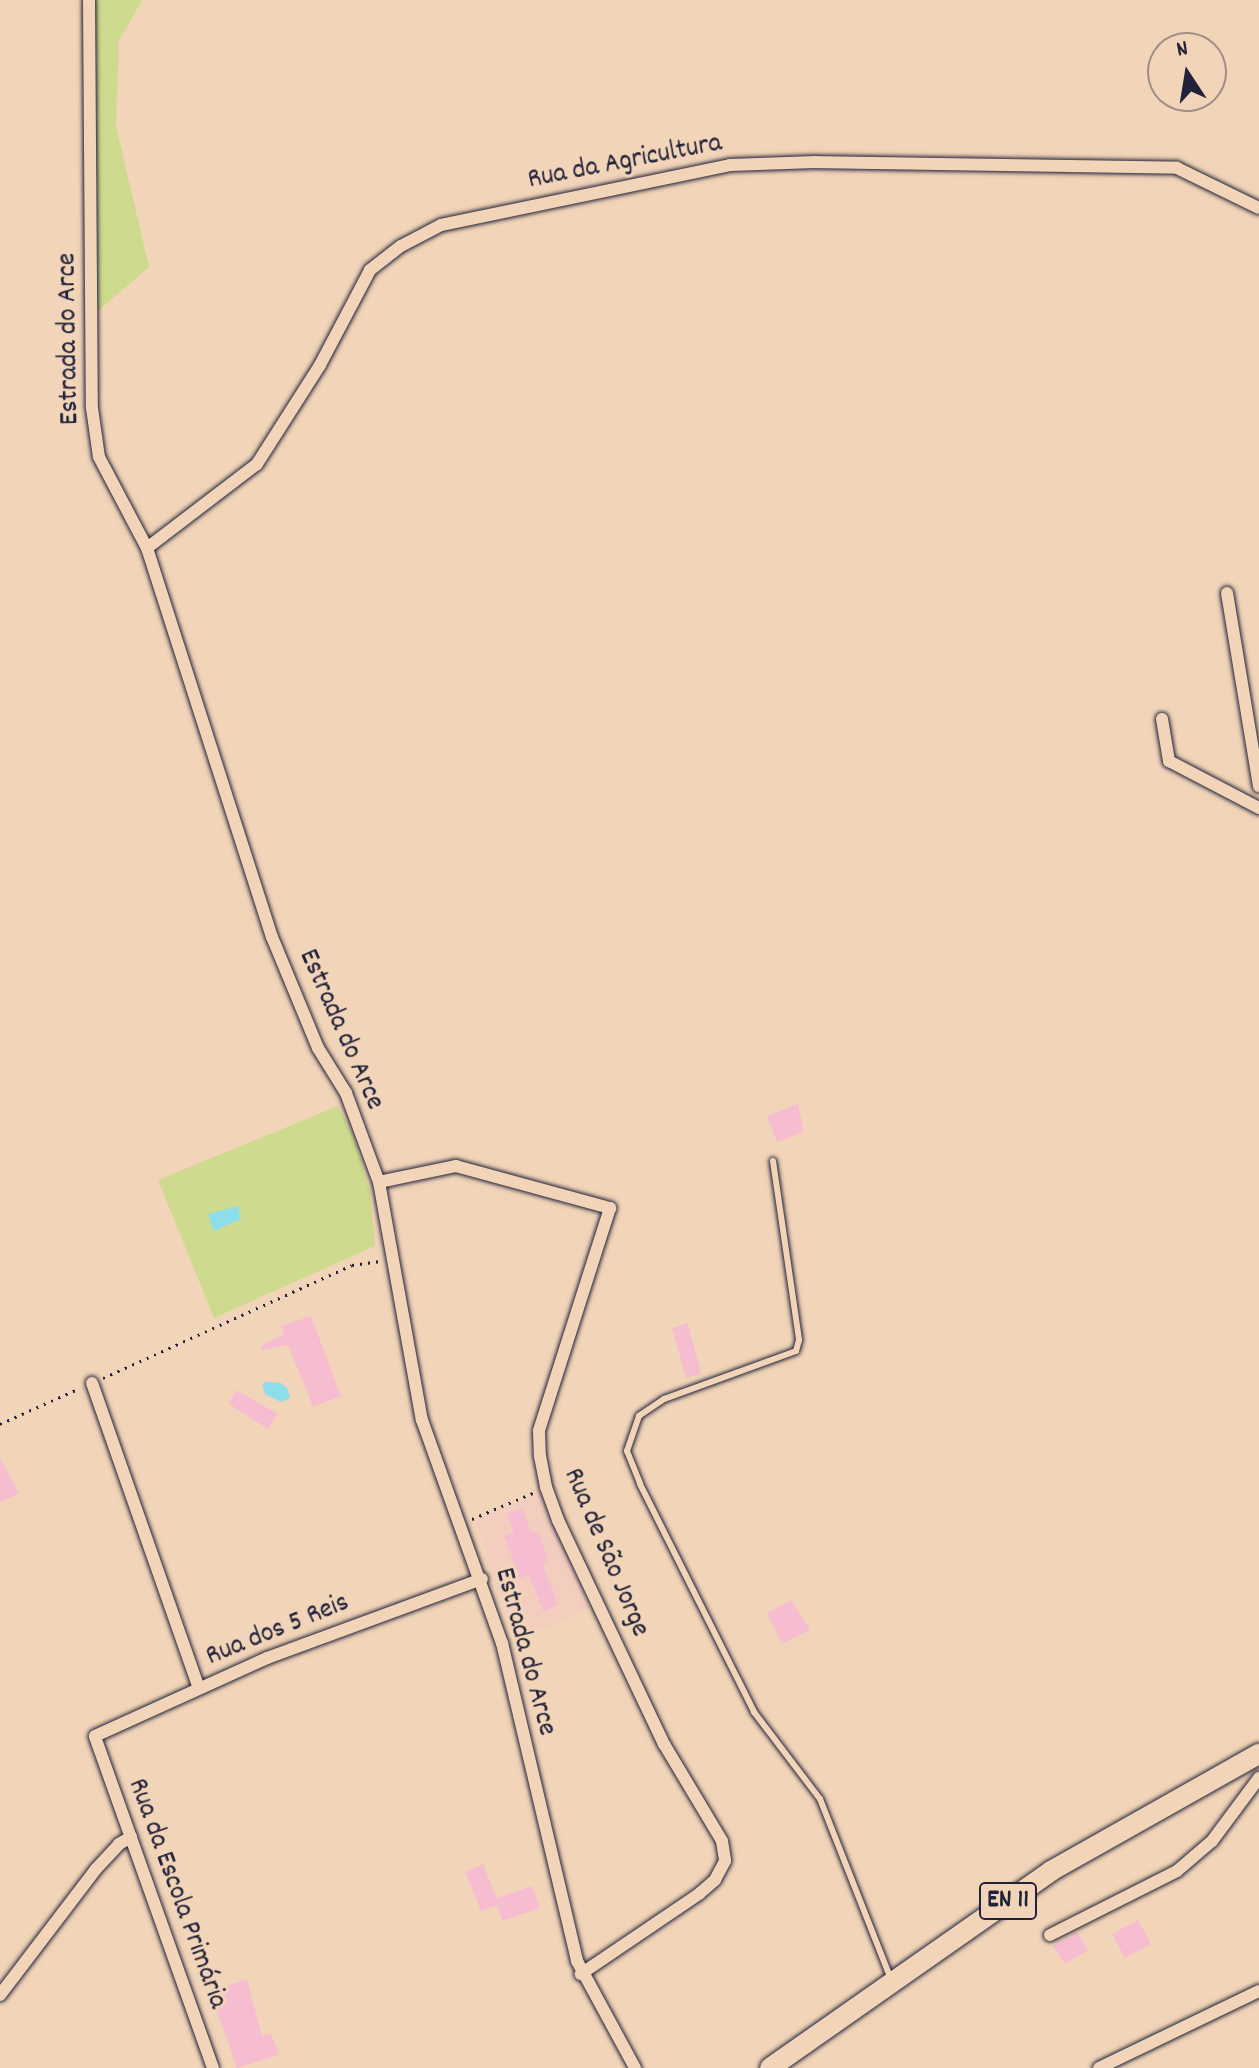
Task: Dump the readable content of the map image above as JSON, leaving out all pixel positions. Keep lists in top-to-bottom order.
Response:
{
  "streets": {
    "main road": ["EN 11"],
    "street": [
      "Rua da Agricultura",
      "Estrada do Arce",
      "Rua de São Jorge",
      "Rua dos 5 Reis",
      "Rua da Escola Primária"
    ]
  },
  "crossings": [
    ["Rua da Agricultura", "Estrada do Arce"],
    ["Estrada do Arce", "Rua de São Jorge"],
    ["Estrada do Arce", "Rua dos 5 Reis"],
    ["Rua dos 5 Reis", "Rua da Escola Primária"]
  ],
  "north": "top"
}
